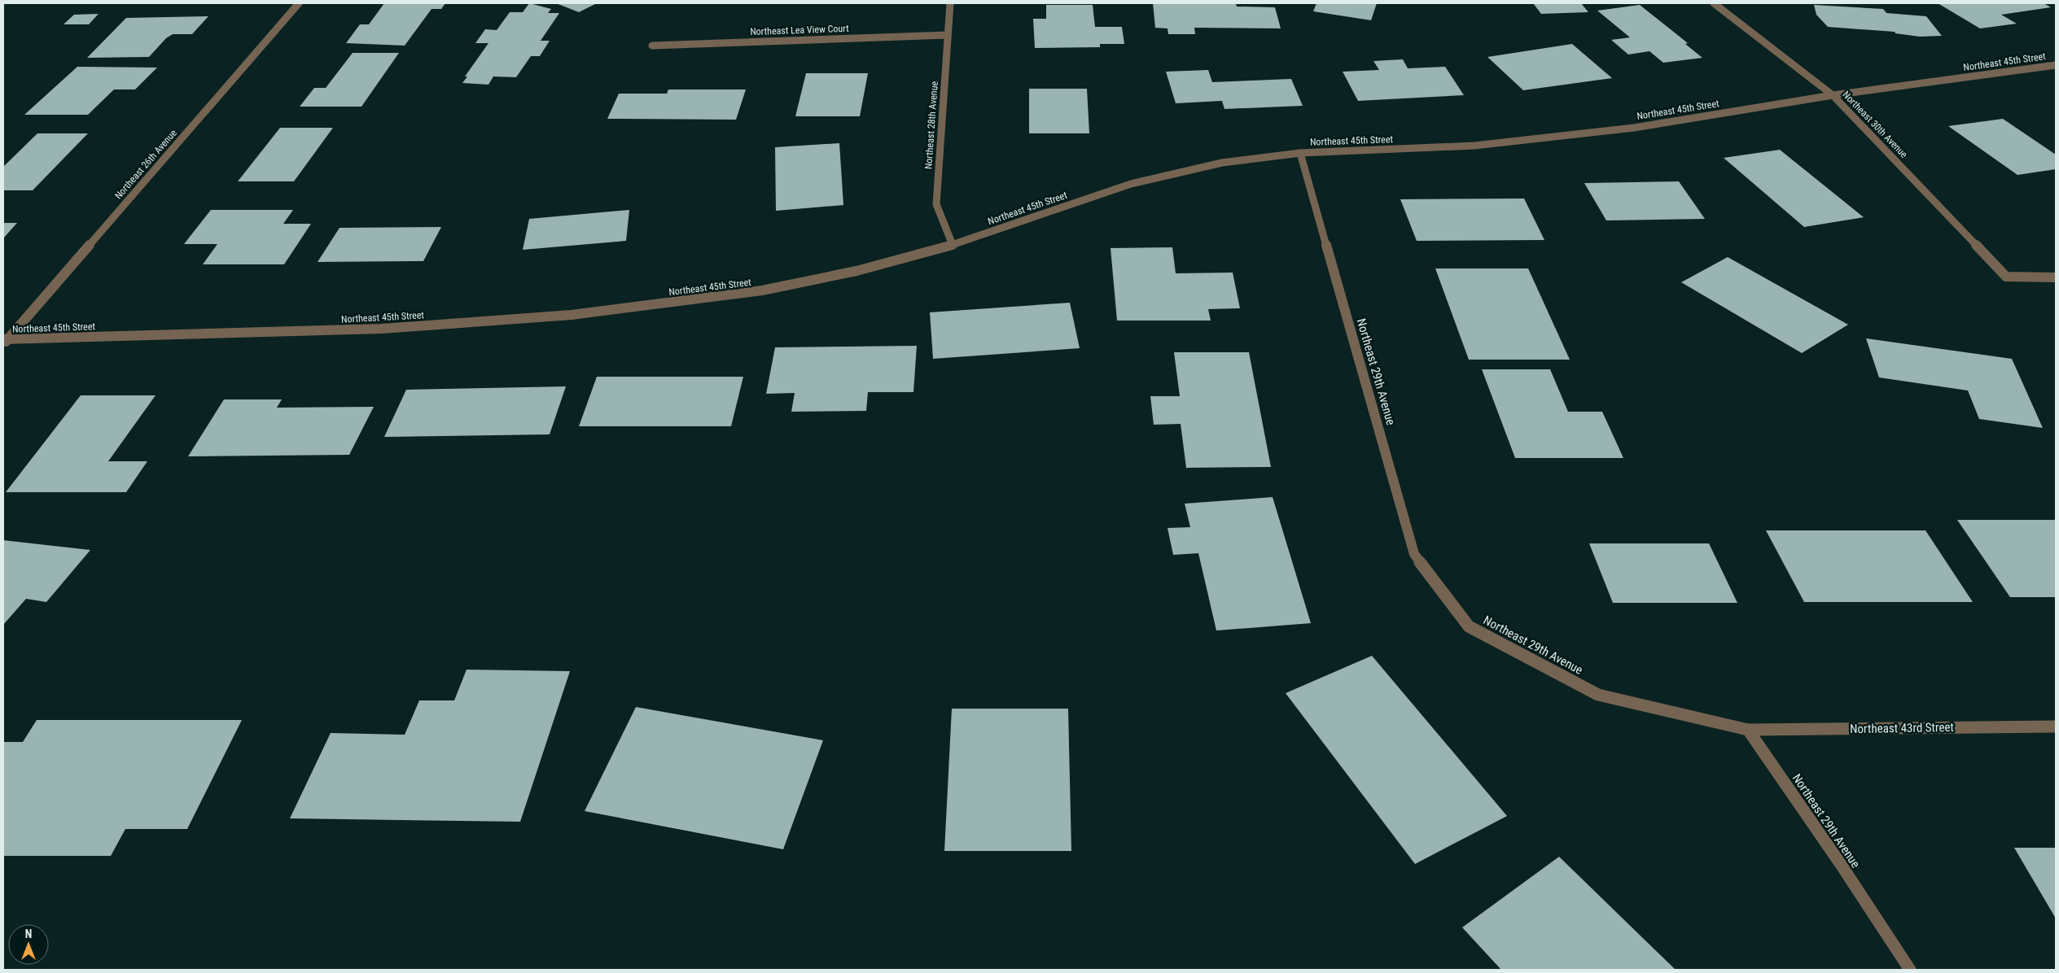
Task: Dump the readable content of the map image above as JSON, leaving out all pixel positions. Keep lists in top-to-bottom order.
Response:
{
  "streets": {
    "street": [
      "Northeast Lea View Court",
      "Northeast 45th Street",
      "Northeast 30th Avenue",
      "Northeast 28th Avenue",
      "Northeast 26th Avenue",
      "Northeast 29th Avenue",
      "Northeast 43rd Street"
    ]
  },
  "crossings": [
    ["Northeast Lea View Court", "Northeast 28th Avenue"],
    ["Northeast 45th Street", "Northeast 30th Avenue"],
    ["Northeast 45th Street", "Northeast 28th Avenue"],
    ["Northeast 45th Street", "Northeast 26th Avenue"],
    ["Northeast 45th Street", "Northeast 29th Avenue"],
    ["Northeast 29th Avenue", "Northeast 43rd Street"]
  ],
  "north": "top"
}
